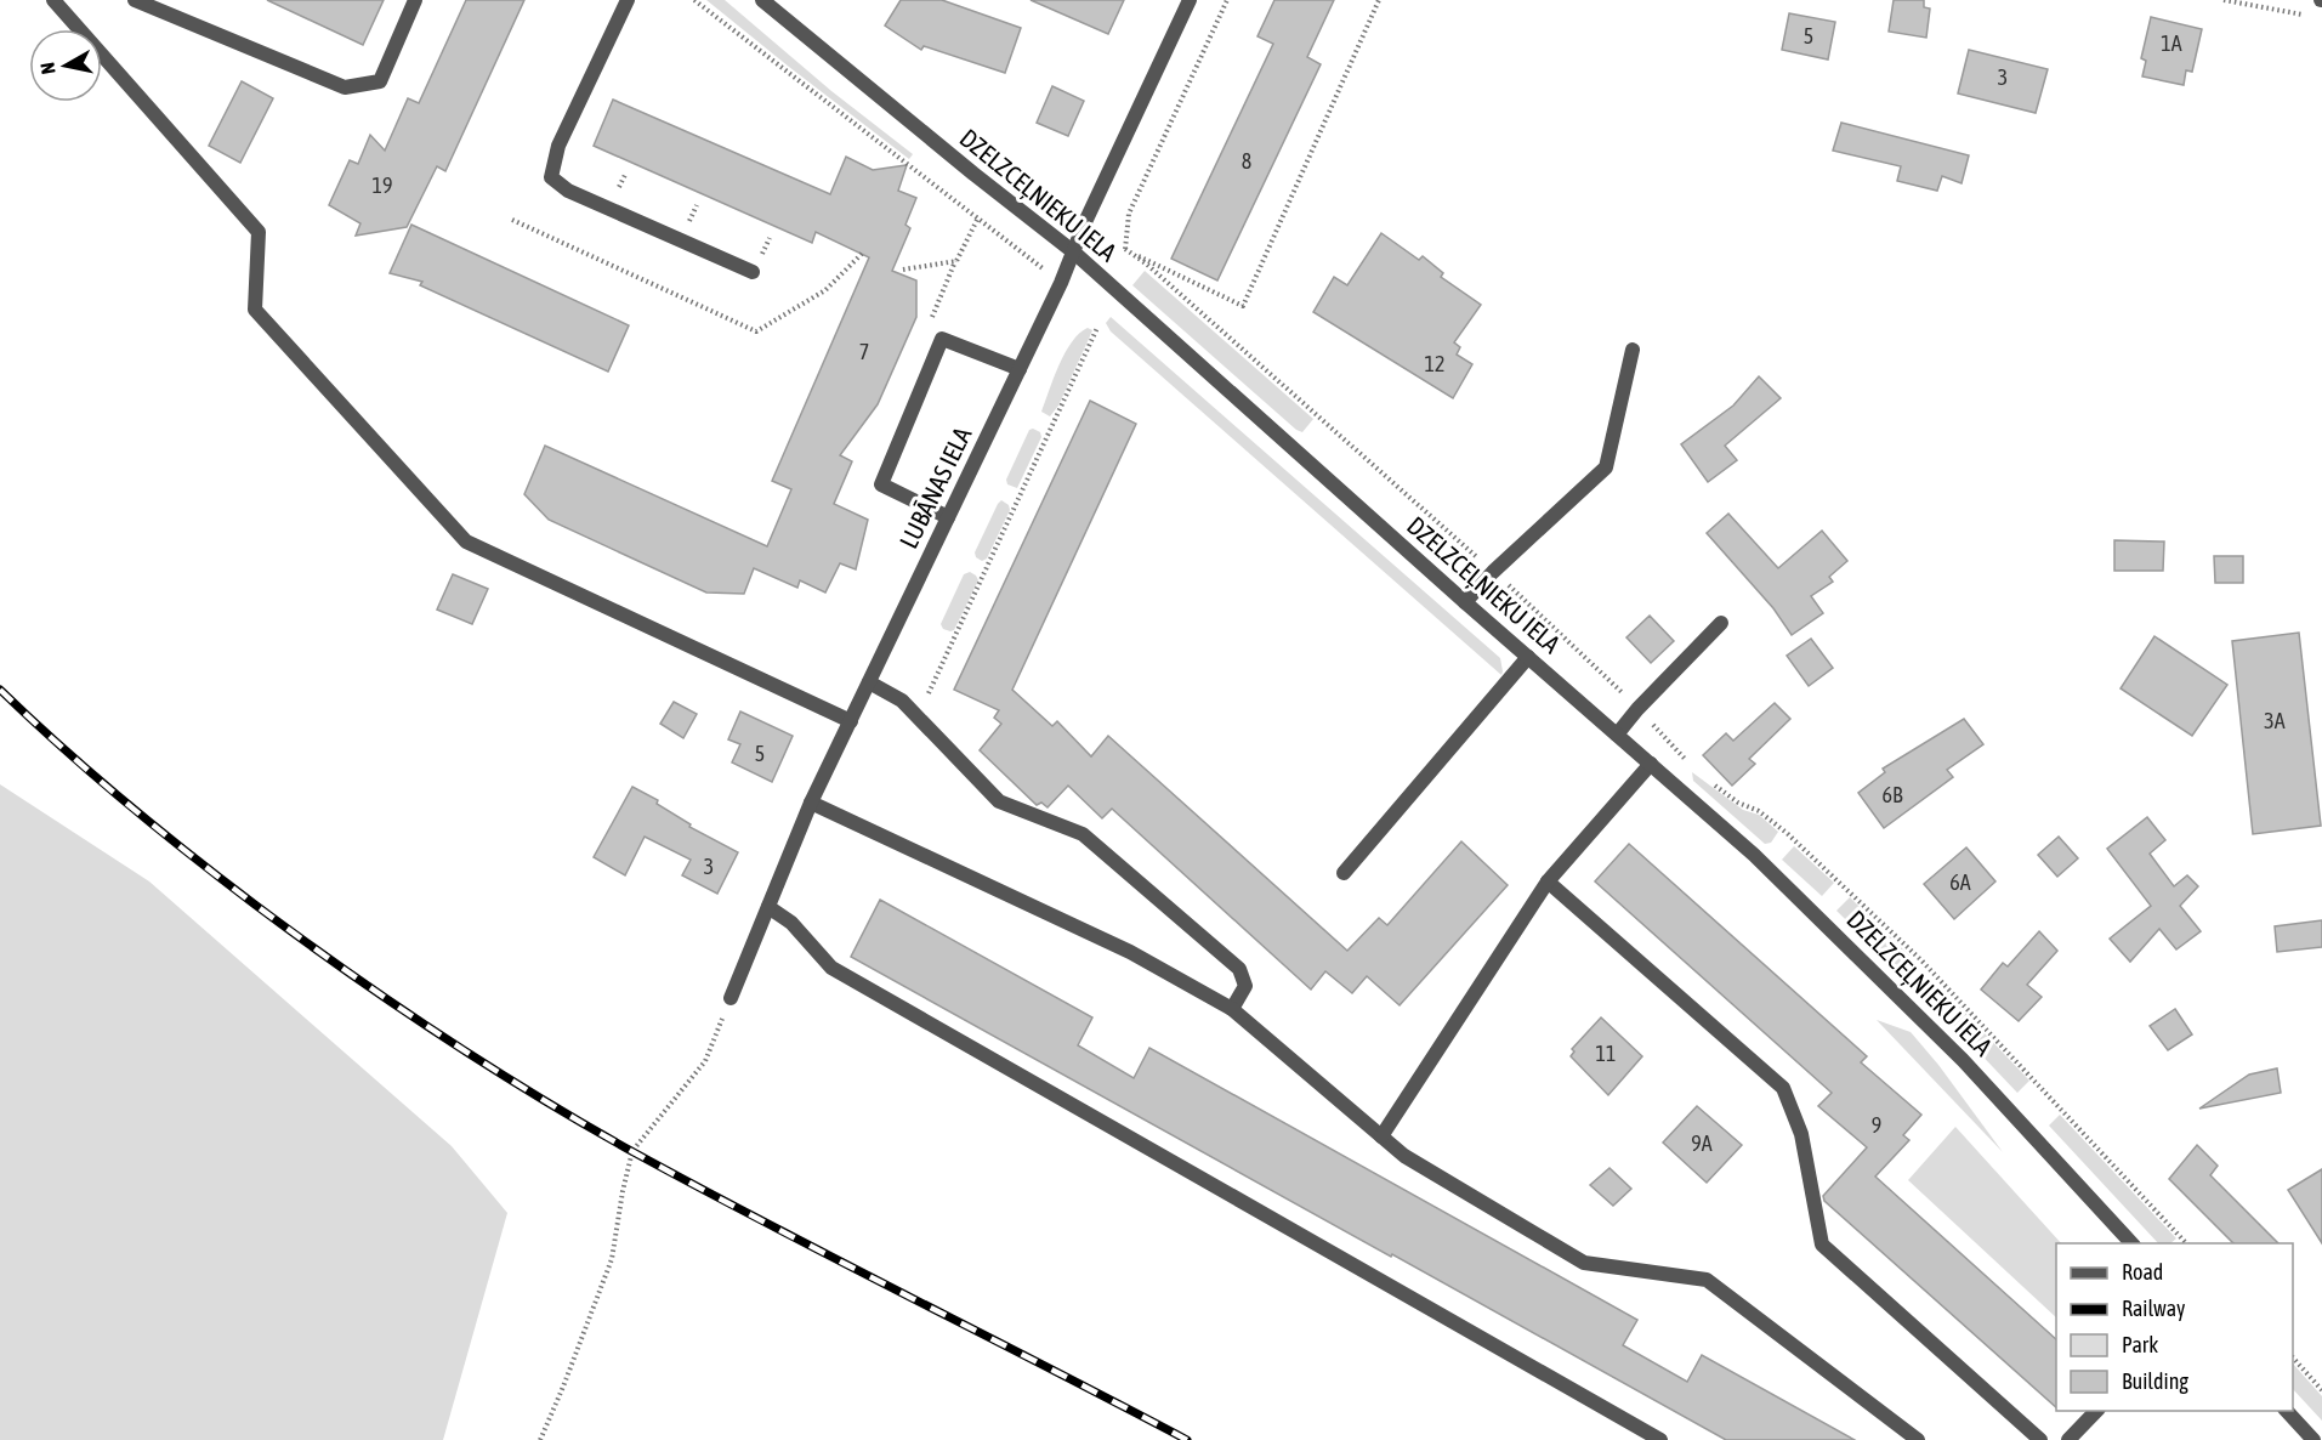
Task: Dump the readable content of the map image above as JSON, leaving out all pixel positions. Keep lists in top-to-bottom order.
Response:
{
  "streets": {
    "street": ["DZELZCEĻNIEKU IELA", "LUBĀNAS IELA"]
  },
  "crossings": [
    ["DZELZCEĻNIEKU IELA", "LUBĀNAS IELA"]
  ],
  "house_numbers": [
    "5",
    "1A",
    "3",
    "8",
    "19",
    "7",
    "12",
    "3A",
    "5",
    "6B",
    "3",
    "6A",
    "11",
    "9",
    "9A"
  ],
  "legend": [
    "Road",
    "Railway",
    "Park",
    "Building"
  ],
  "north": "left"
}
